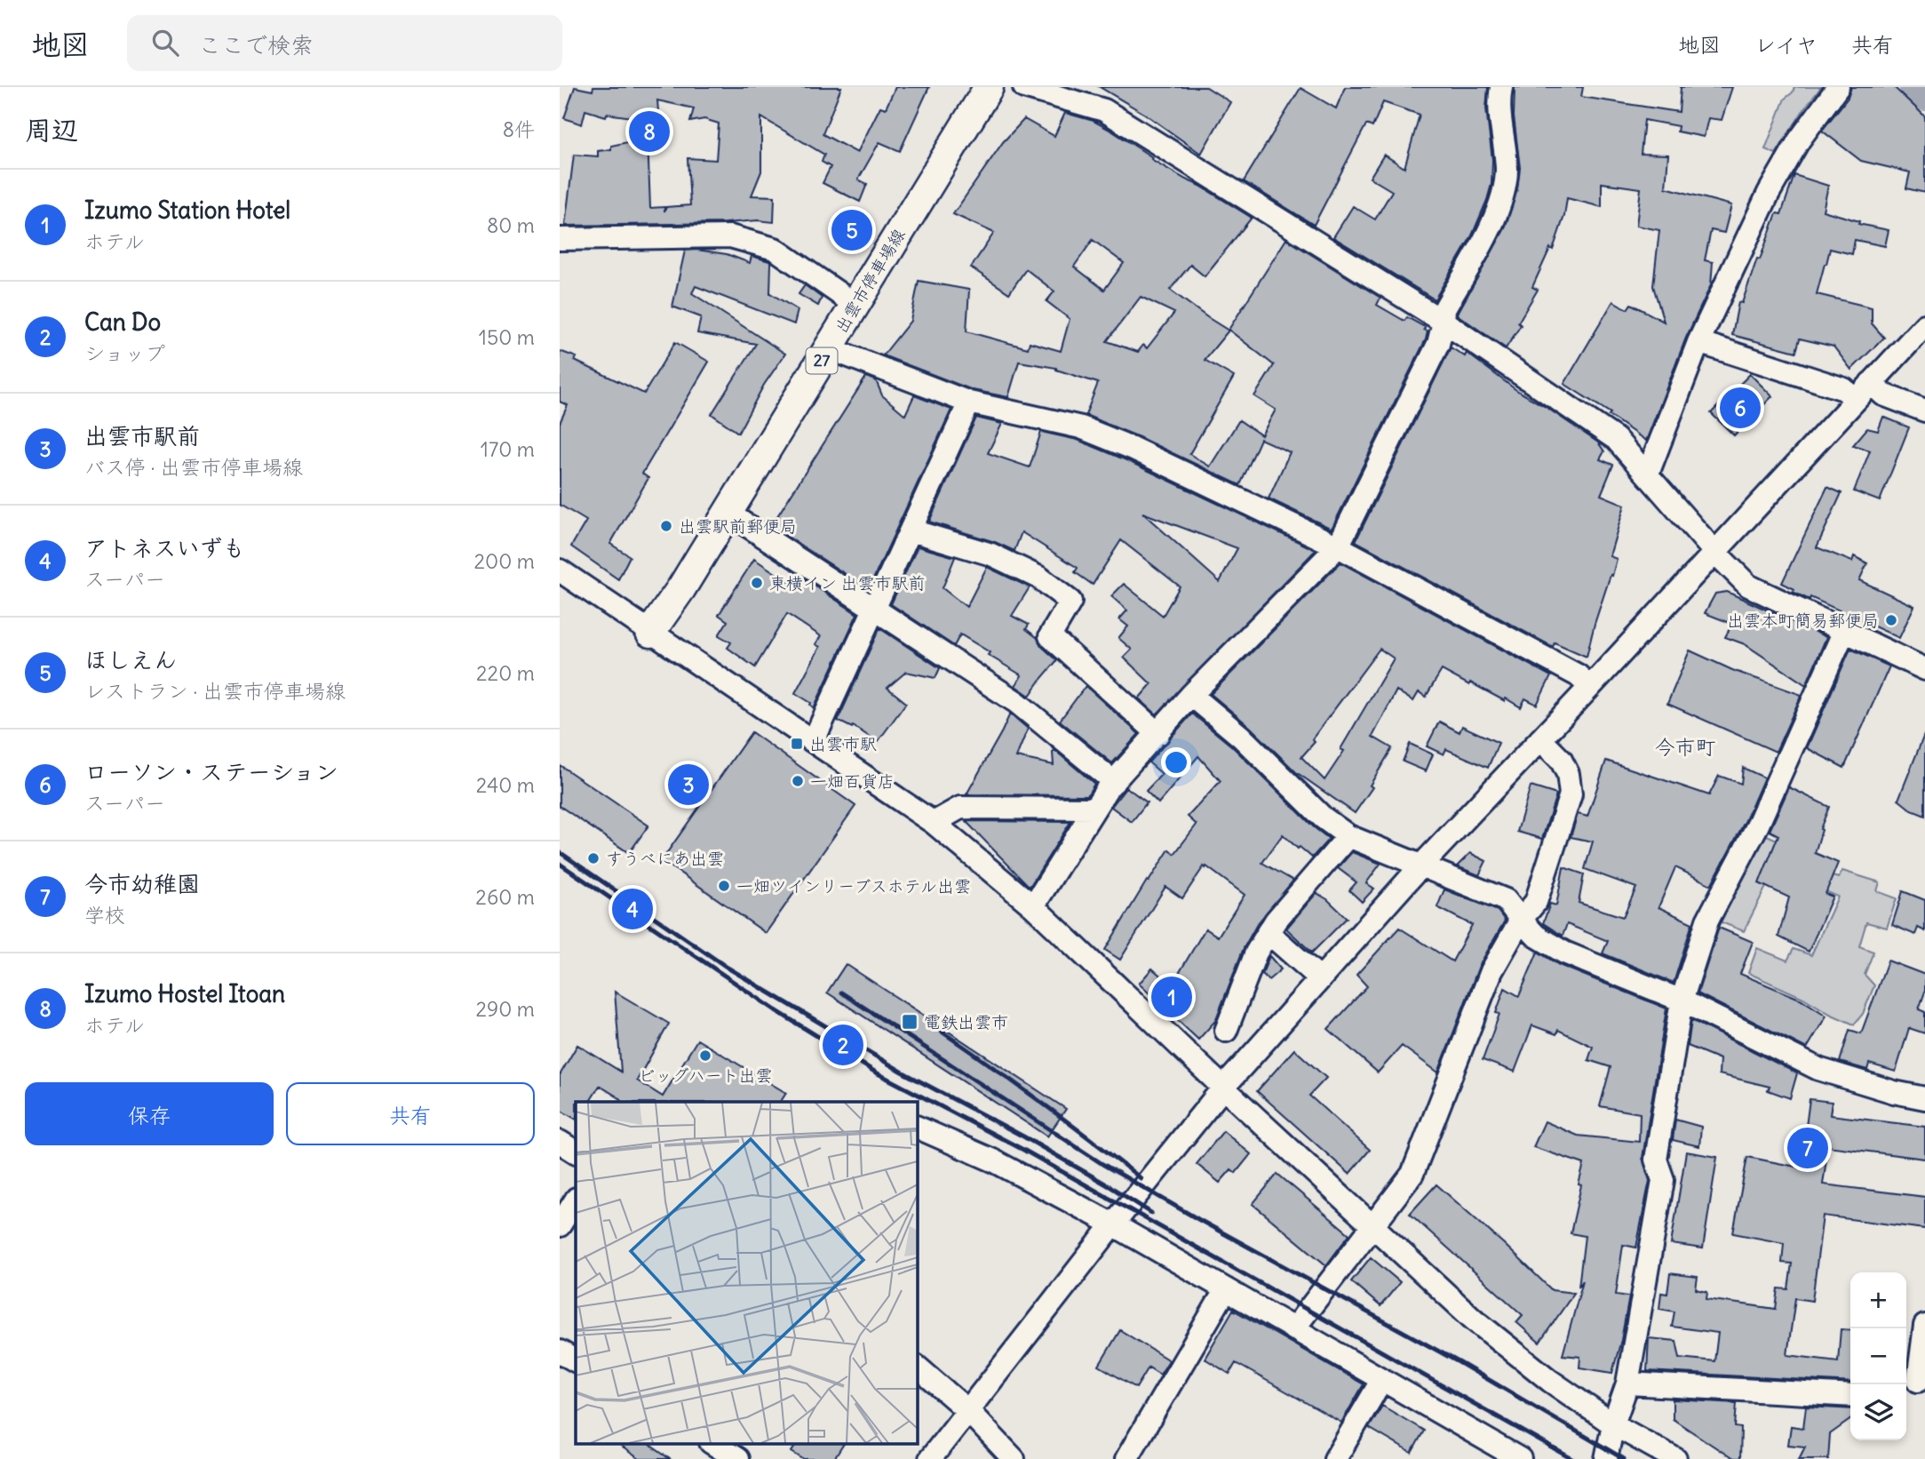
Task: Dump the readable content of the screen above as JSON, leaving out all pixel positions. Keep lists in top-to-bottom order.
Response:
{
  "streets": {
    "main road": ["出雲市停車場線", "27"]
  },
  "districts": ["今市町"],
  "places": {
    "other": [
      "出雲駅前郵便局",
      "東横イン 出雲市駅前",
      "出雲本町簡易郵便局",
      "一畑百貨店",
      "すうべにあ出雲",
      "一畑ツインリーブスホテル出雲",
      "ビッグハート出雲"
    ],
    "transit": ["出雲市駅", "電鉄出雲市"]
  },
  "page": {
    "header": "地図",
    "search": "ここで検索",
    "nav": ["地図", "レイヤ", "共有"],
    "heading": ["周辺", "8件"],
    "pins": [
      "8",
      "5",
      "6",
      "3",
      "4",
      "1",
      "2",
      "7"
    ],
    "list": [
      {
        "mark": "1",
        "name": "Izumo Station Hotel",
        "note": "ホテル",
        "value": "80 m"
      },
      {
        "mark": "2",
        "name": "Can Do",
        "note": "ショップ",
        "value": "150 m"
      },
      {
        "mark": "3",
        "name": "出雲市駅前",
        "note": "バス停 · 出雲市停車場線",
        "value": "170 m"
      },
      {
        "mark": "4",
        "name": "アトネスいずも",
        "note": "スーパー",
        "value": "200 m"
      },
      {
        "mark": "5",
        "name": "ほしえん",
        "note": "レストラン · 出雲市停車場線",
        "value": "220 m"
      },
      {
        "mark": "6",
        "name": "ローソン・ステーション",
        "note": "スーパー",
        "value": "240 m"
      },
      {
        "mark": "7",
        "name": "今市幼稚園",
        "note": "学校",
        "value": "260 m"
      },
      {
        "mark": "8",
        "name": "Izumo Hostel Itoan",
        "note": "ホテル",
        "value": "290 m"
      }
    ],
    "buttons": ["保存", "共有"],
    "map_buttons": ["+", "−"]
  }
}
